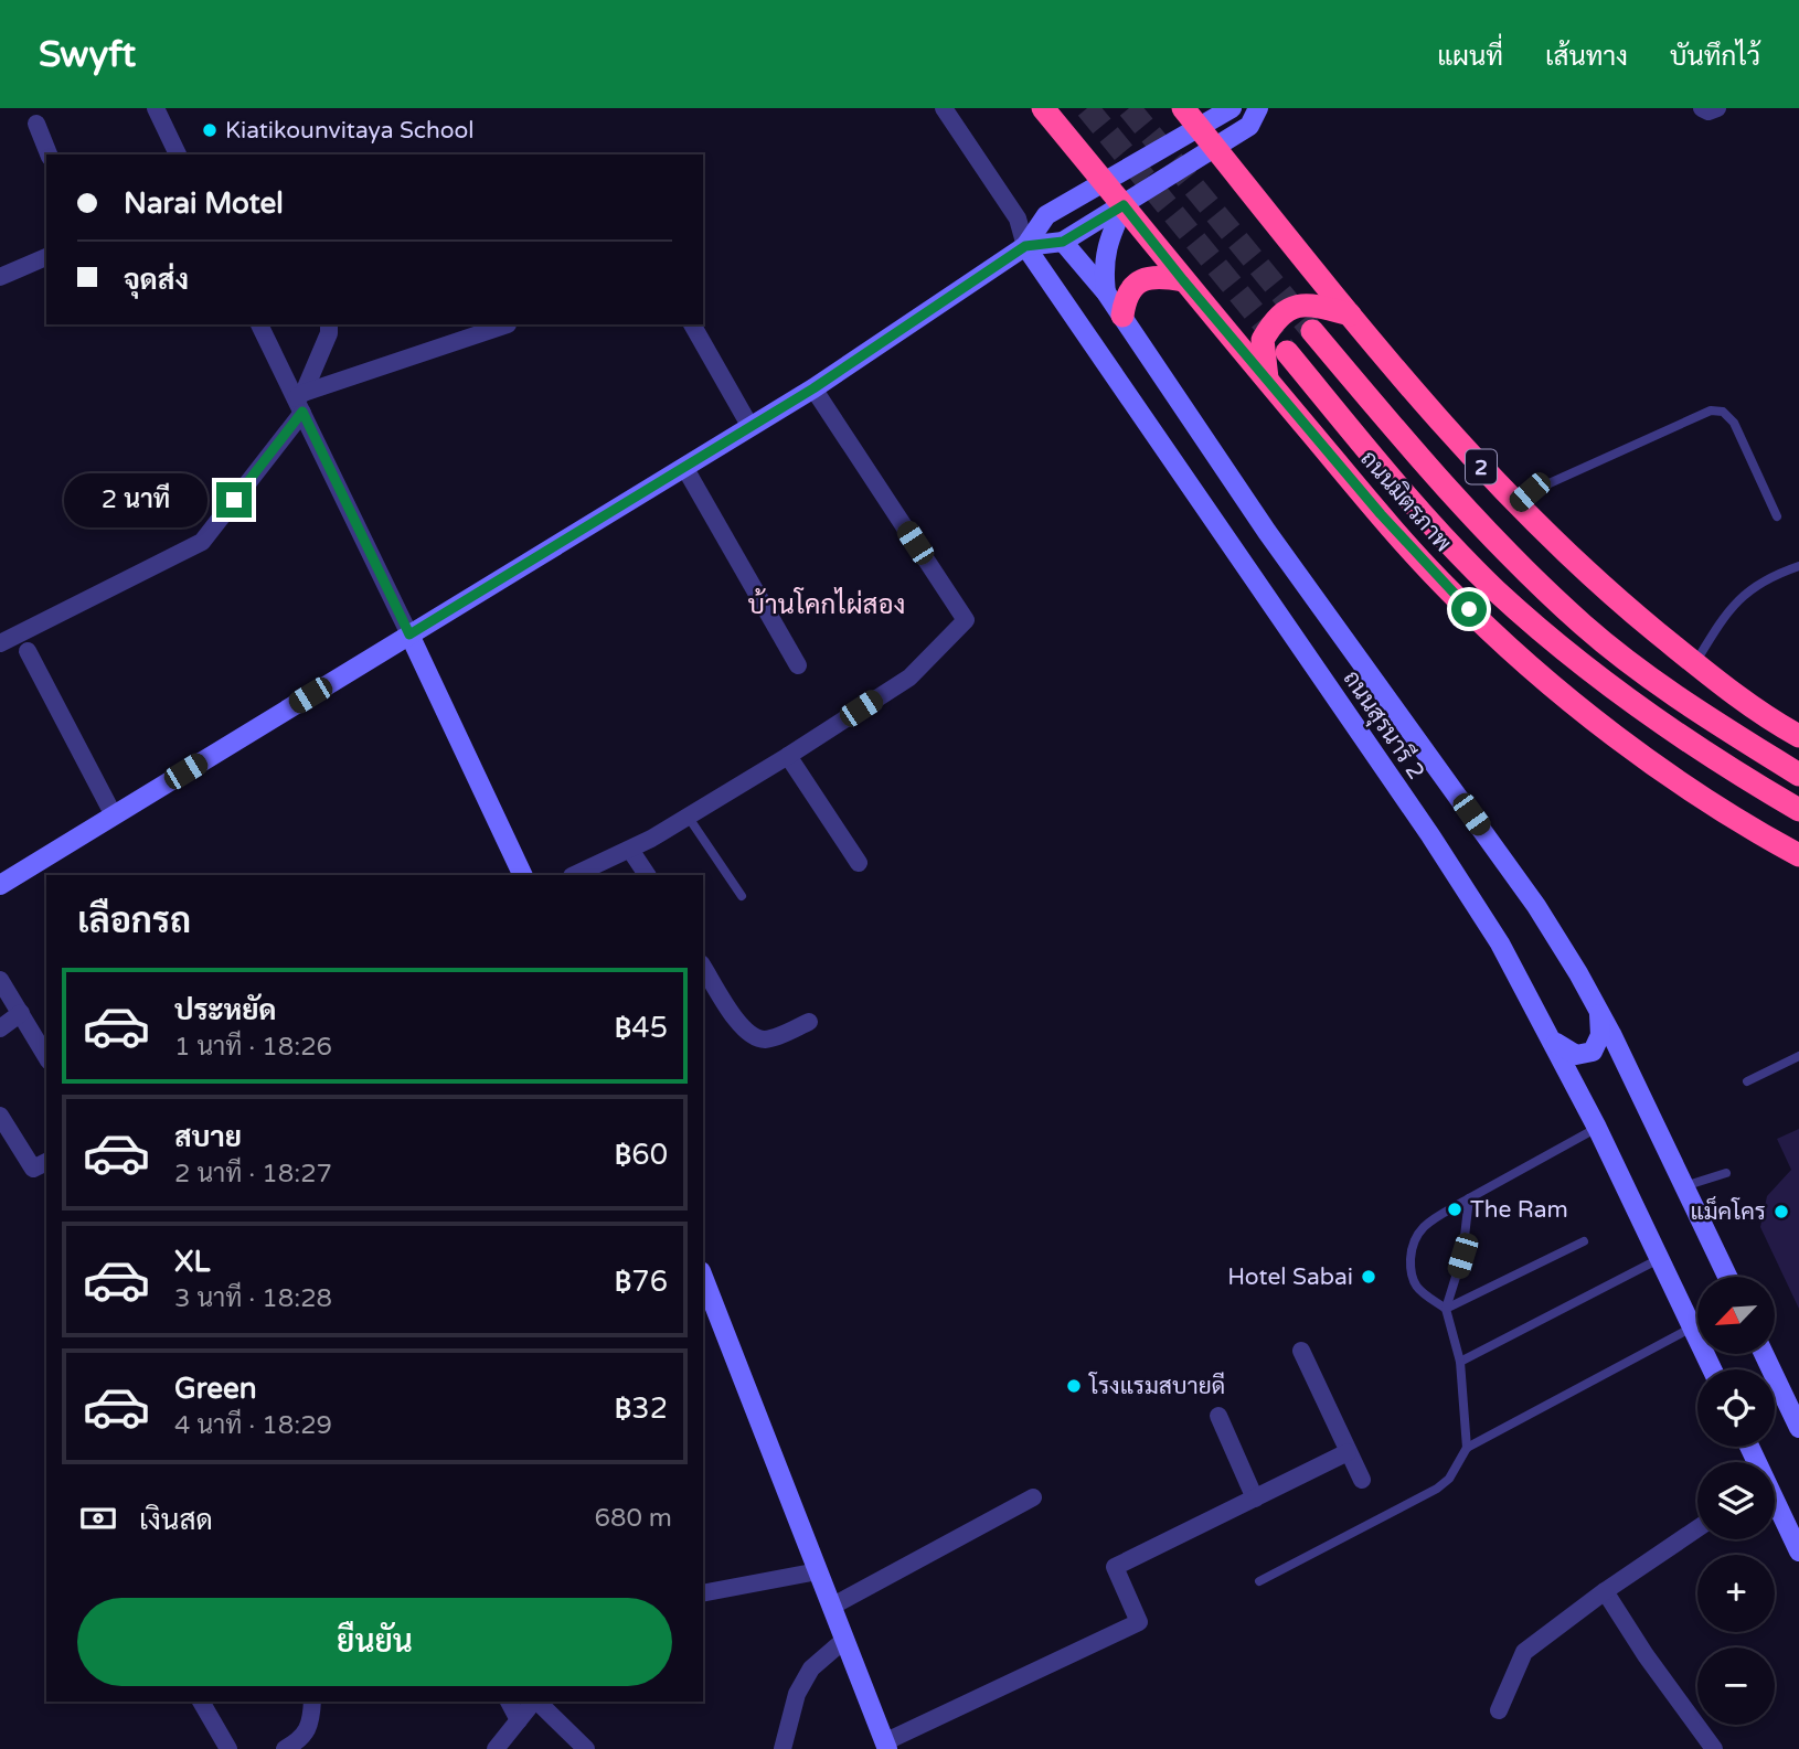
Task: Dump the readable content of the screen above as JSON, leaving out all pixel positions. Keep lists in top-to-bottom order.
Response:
{
  "streets": {
    "highway": ["2", "ถนนมิตรภาพ"],
    "main road": ["ถนนสุรนารี 2"]
  },
  "districts": ["บ้านโคกไผ่สอง"],
  "places": [
    "Kiatikounvitaya School",
    "The Ram",
    "แม็คโคร",
    "Hotel Sabai",
    "โรงแรมสบายดี"
  ],
  "north": "bottom left",
  "page": {
    "header": "Swyft",
    "nav": ["แผนที่", "เส้นทาง", "บันทึกไว้"],
    "banner": ["Narai Motel", "จุดส่ง"],
    "bubble": "2 นาที",
    "heading": "เลือกรถ",
    "list": [
      {
        "name": "ประหยัด",
        "note": "1 นาที · 18:26",
        "value": "฿45"
      },
      {
        "name": "สบาย",
        "note": "2 นาที · 18:27",
        "value": "฿60"
      },
      {
        "name": "XL",
        "note": "3 นาที · 18:28",
        "value": "฿76"
      },
      {
        "name": "Green",
        "note": "4 นาที · 18:29",
        "value": "฿32"
      }
    ],
    "map_buttons": ["+", "−"],
    "pay": ["เงินสด", "680 m"],
    "buttons": "ยืนยัน"
  }
}
